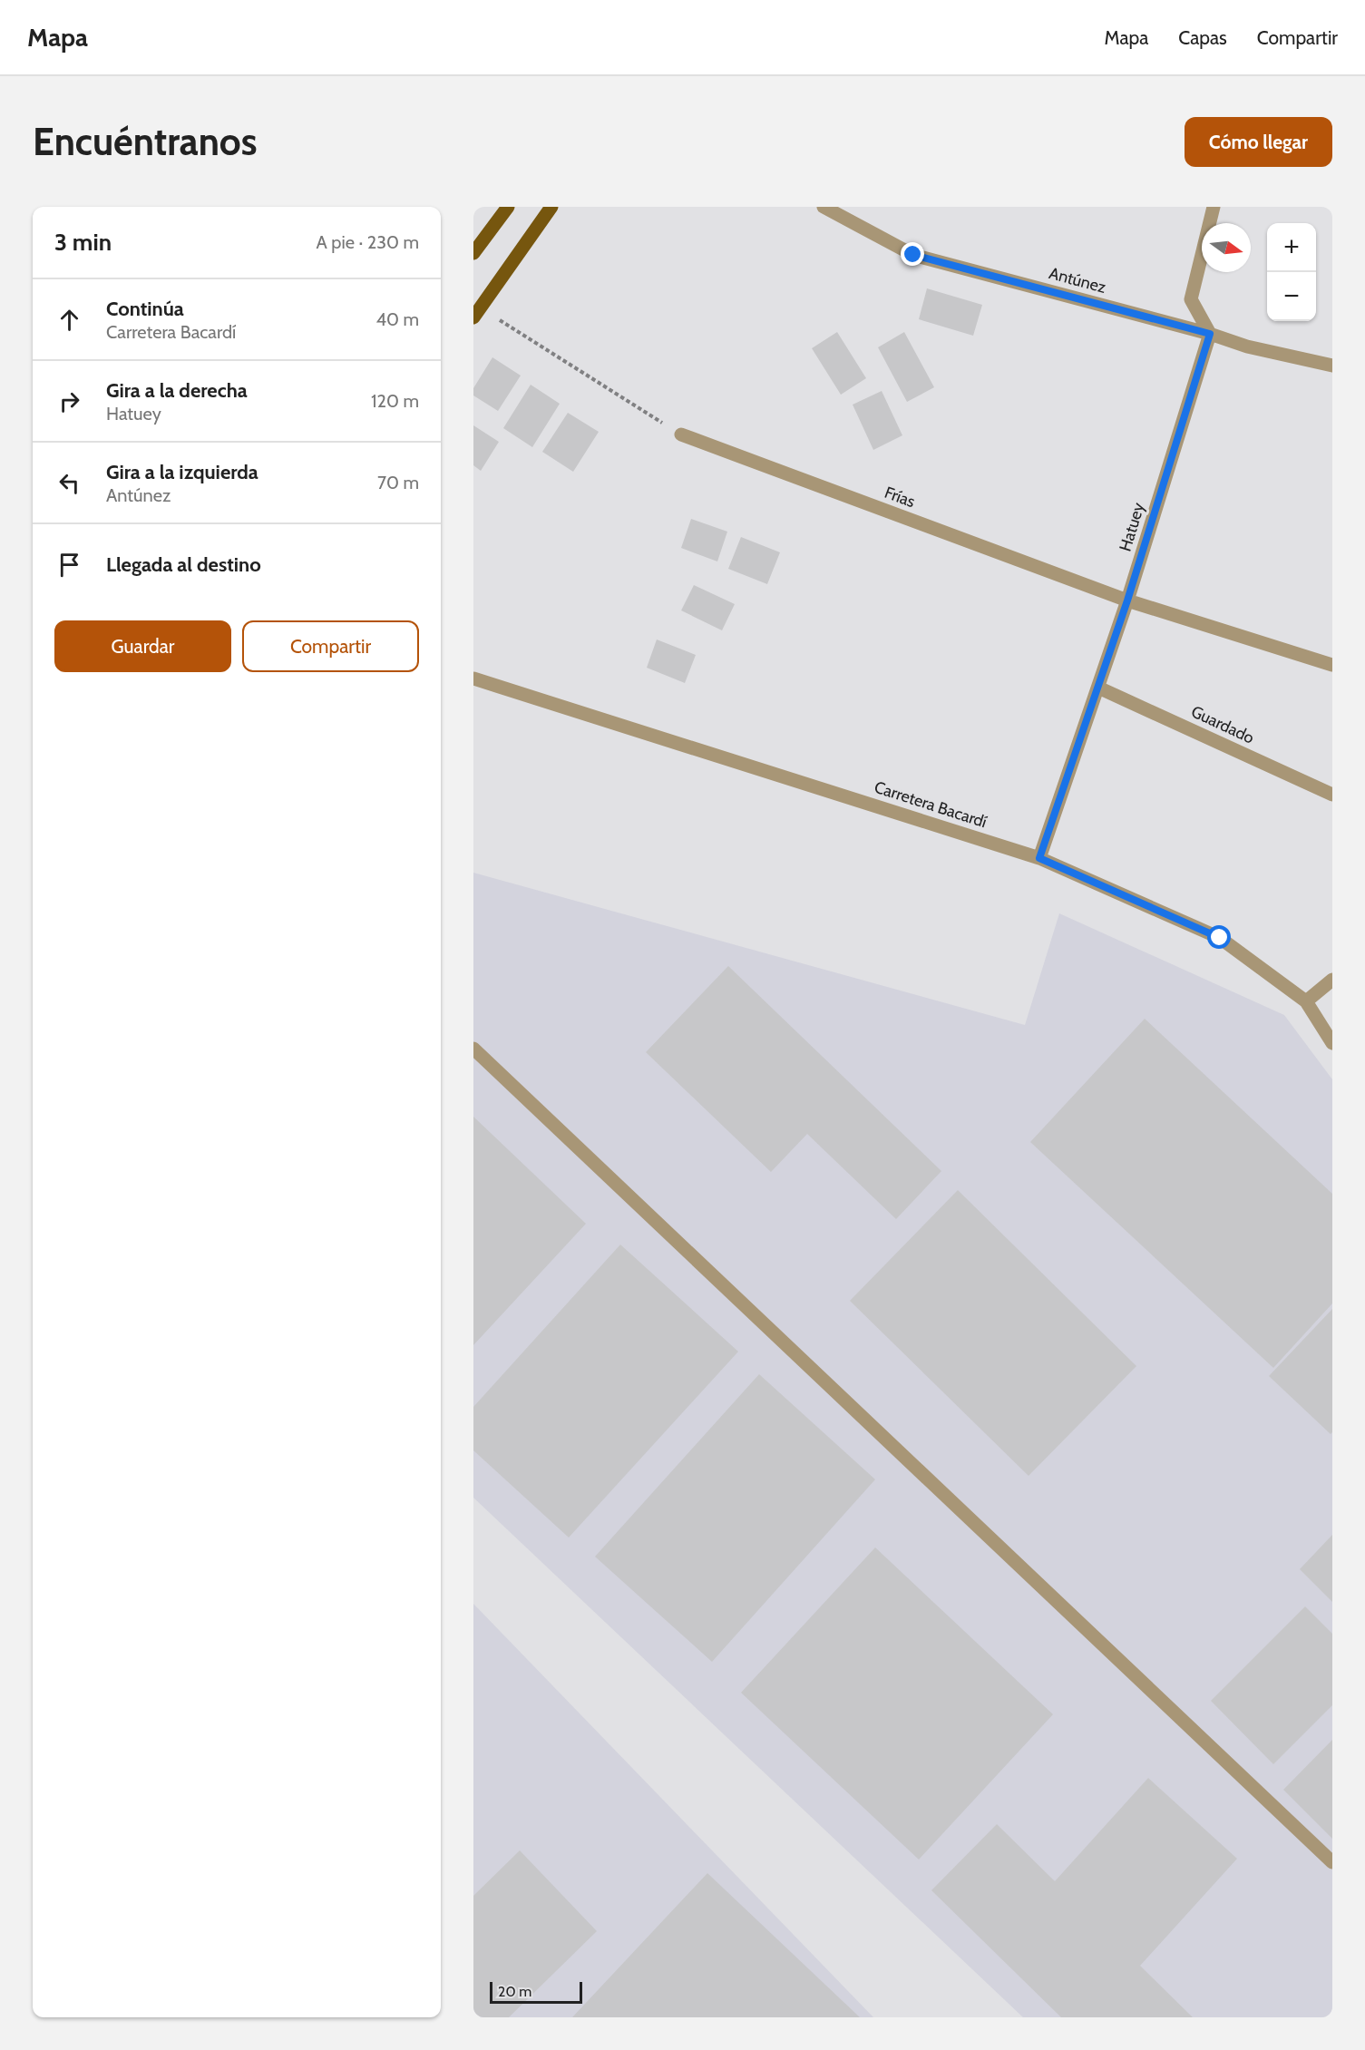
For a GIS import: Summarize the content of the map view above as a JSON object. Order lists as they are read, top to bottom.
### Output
{
  "streets": {
    "street": [
      "Antúnez",
      "Frías",
      "Hatuey",
      "Guardado",
      "Carretera Bacardí"
    ]
  },
  "crossings": [
    ["Antúnez", "Hatuey"],
    ["Frías", "Hatuey"],
    ["Hatuey", "Guardado"],
    ["Hatuey", "Carretera Bacardí"]
  ],
  "scale_bar": "20 m",
  "north": "right",
  "page": {
    "header": "Mapa",
    "nav": ["Mapa", "Capas", "Compartir"],
    "buttons": [
      "Cómo llegar",
      ["Guardar", "Compartir"]
    ],
    "title": "Encuéntranos",
    "heading": ["3 min", "A pie · 230 m"],
    "map_buttons": ["+", "−"],
    "list": [
      ["Continúa", "Carretera Bacardí", "40 m"],
      ["Gira a la derecha", "Hatuey", "120 m"],
      ["Gira a la izquierda", "Antúnez", "70 m"],
      "Llegada al destino"
    ],
    "scale": "20 m"
  }
}
